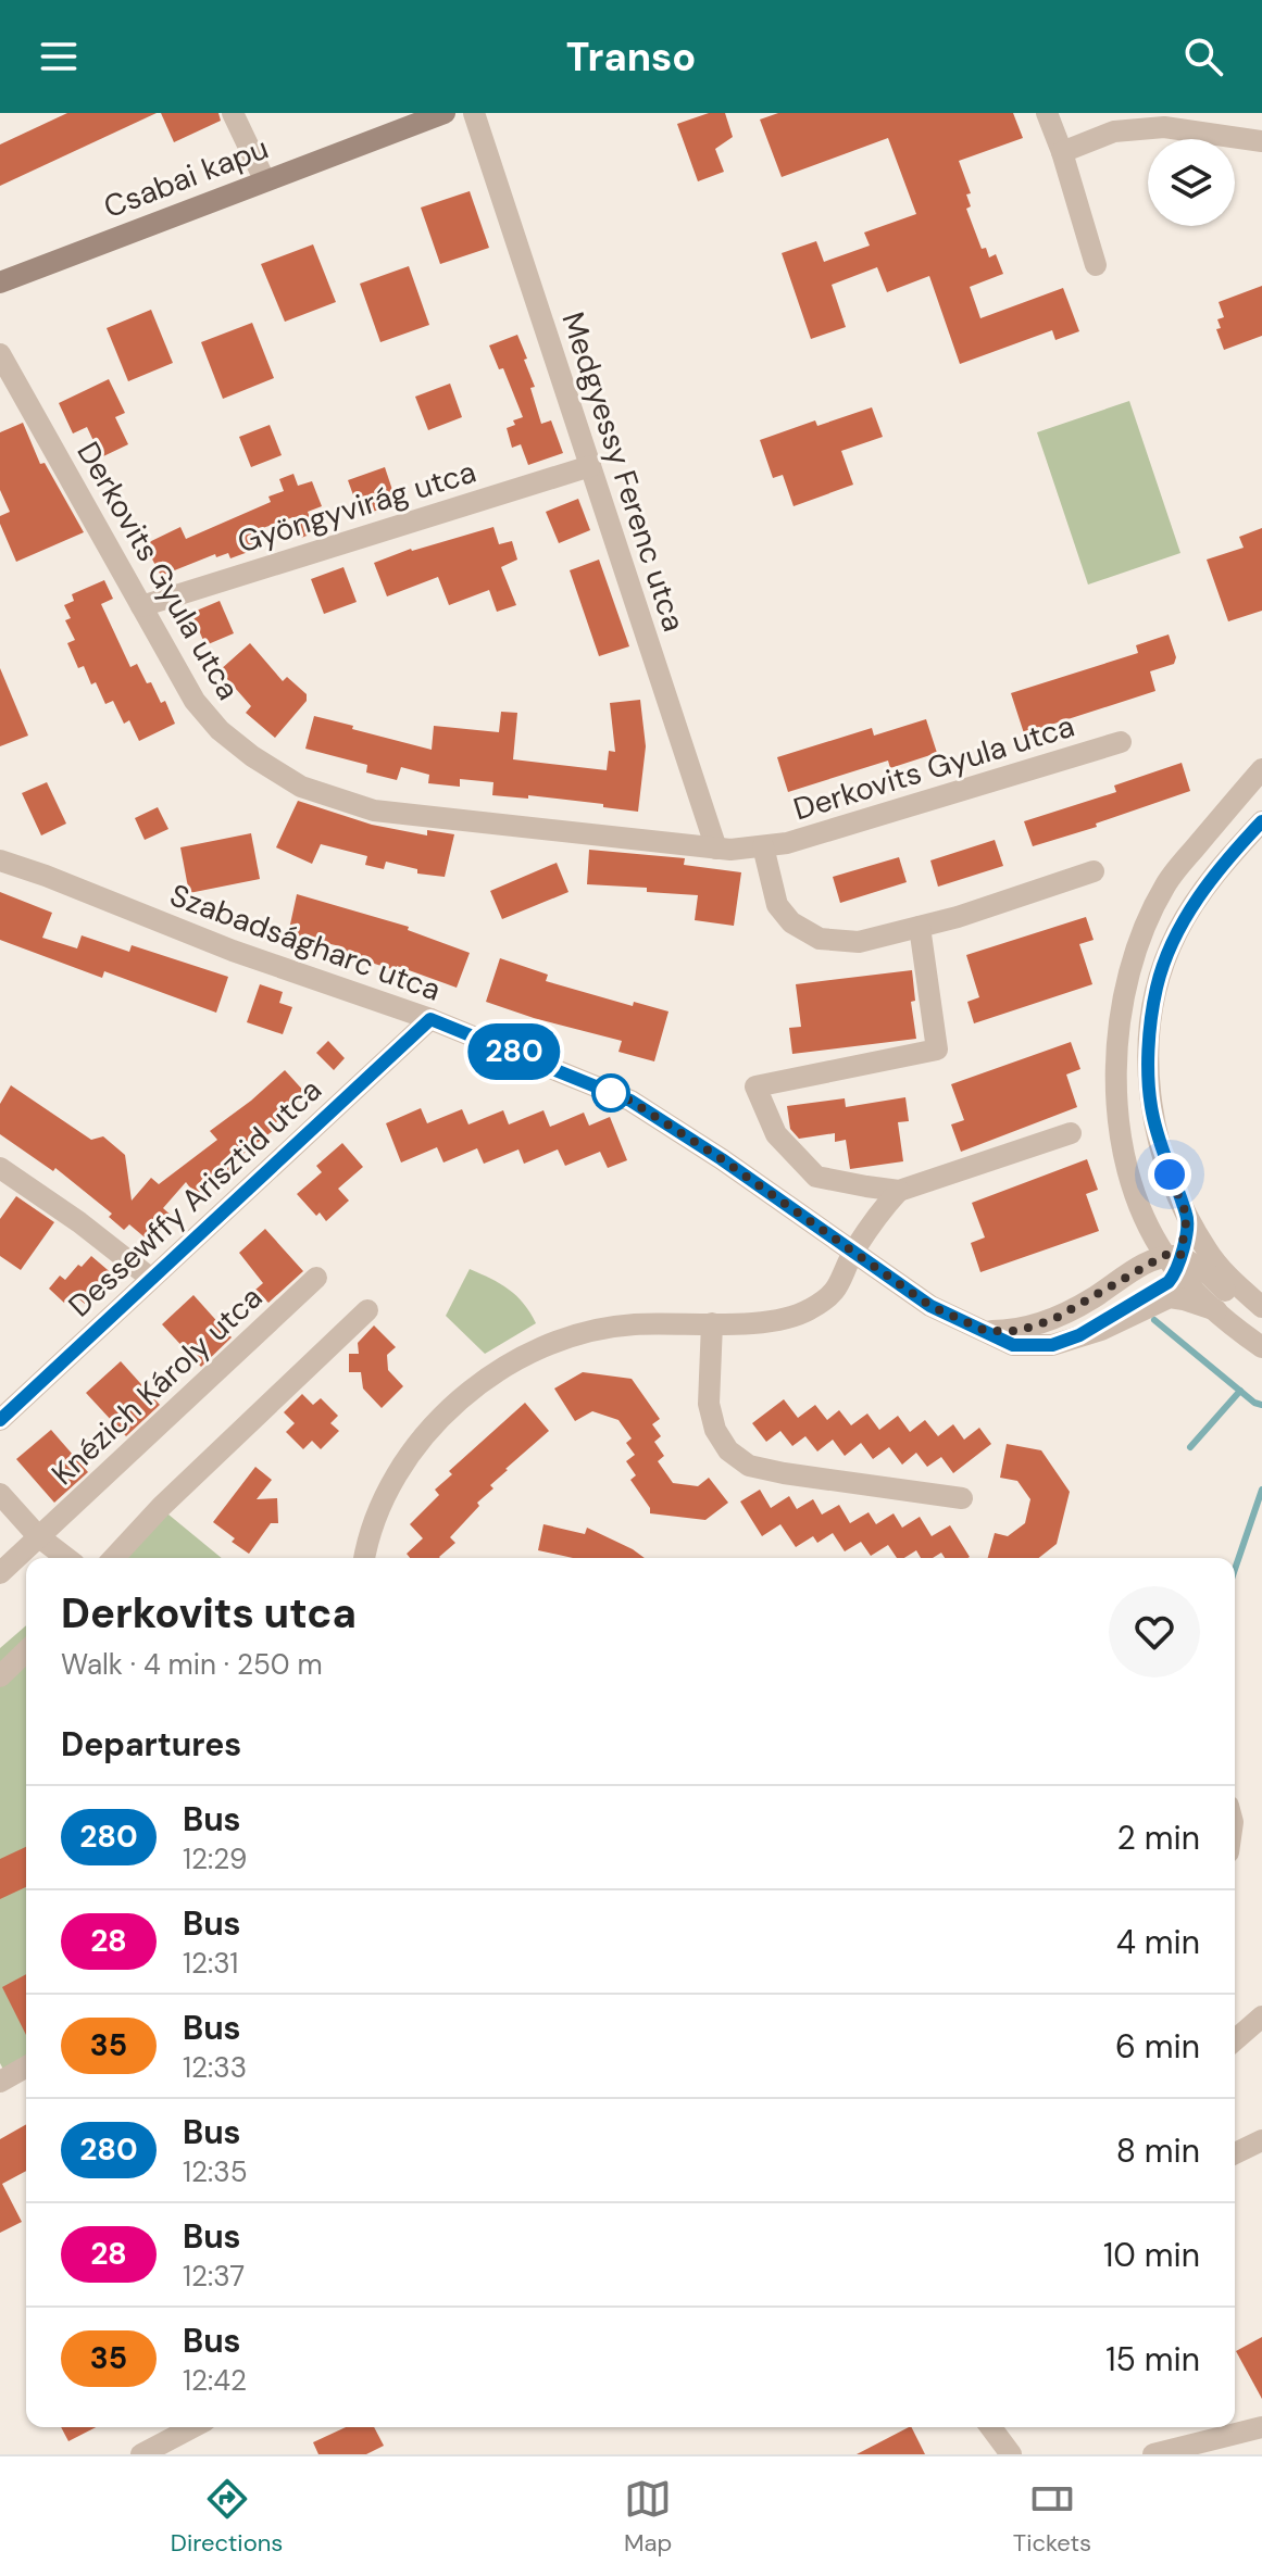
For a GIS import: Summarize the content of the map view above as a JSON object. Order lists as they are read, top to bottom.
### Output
{
  "streets": {
    "street": [
      "Csabai kapu",
      "Medgyessy Ferenc utca",
      "Gyöngyvirág utca",
      "Derkovits Gyula utca",
      "Szabadságharc utca",
      "Dessewffy Arisztid utca",
      "Knézich Károly utca"
    ]
  },
  "crossings": [
    ["Medgyessy Ferenc utca", "Gyöngyvirág utca"],
    ["Medgyessy Ferenc utca", "Derkovits Gyula utca"],
    ["Gyöngyvirág utca", "Derkovits Gyula utca"],
    ["Szabadságharc utca", "Dessewffy Arisztid utca"]
  ],
  "lines": ["bus line 280"],
  "page": {
    "header": "Transo",
    "on_map": "280",
    "heading": [
      ["Derkovits utca", "Walk · 4 min · 250 m"],
      "Departures"
    ],
    "list": [
      {
        "mark": "280",
        "name": "Bus",
        "note": "12:29",
        "value": "2 min"
      },
      {
        "mark": "28",
        "name": "Bus",
        "note": "12:31",
        "value": "4 min"
      },
      {
        "mark": "35",
        "name": "Bus",
        "note": "12:33",
        "value": "6 min"
      },
      {
        "mark": "280",
        "name": "Bus",
        "note": "12:35",
        "value": "8 min"
      },
      {
        "mark": "28",
        "name": "Bus",
        "note": "12:37",
        "value": "10 min"
      },
      {
        "mark": "35",
        "name": "Bus",
        "note": "12:42",
        "value": "15 min"
      }
    ],
    "tabs": ["Directions", "Map", "Tickets"]
  }
}
